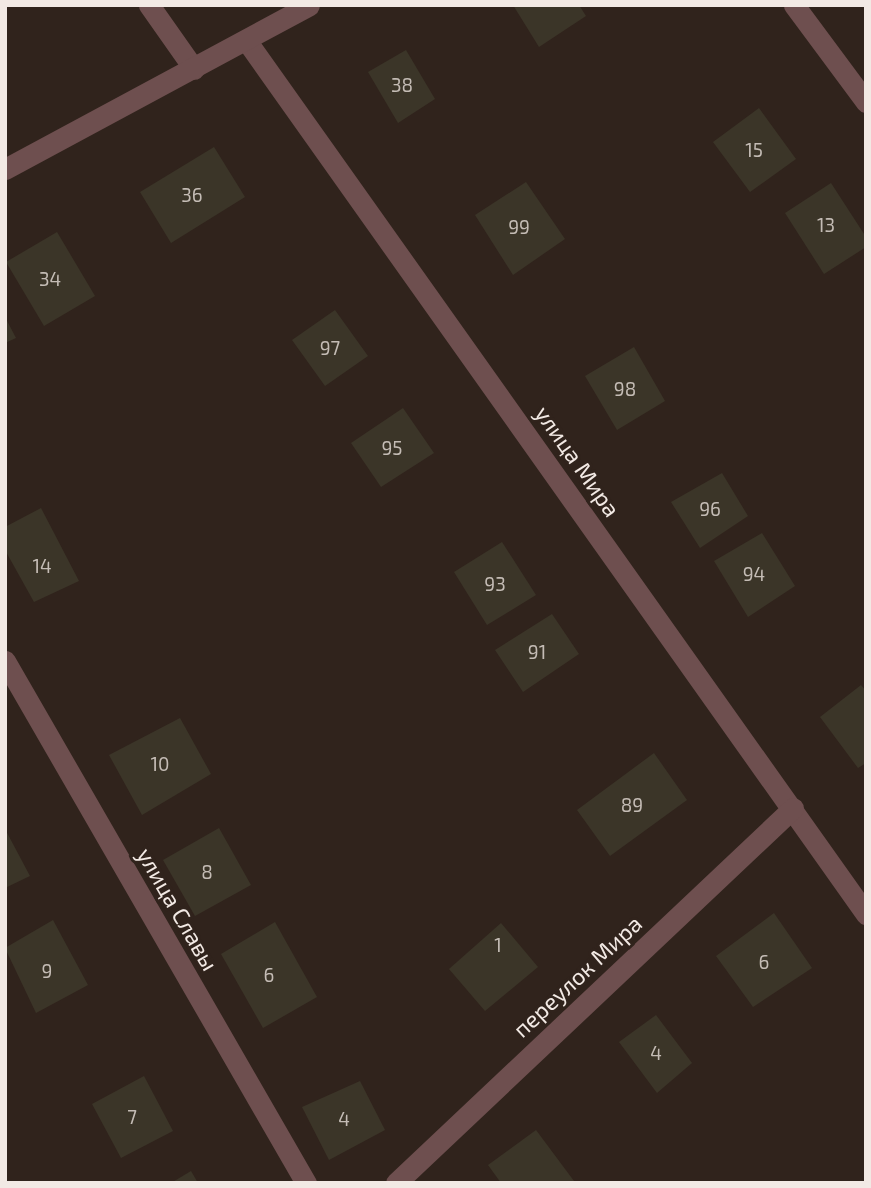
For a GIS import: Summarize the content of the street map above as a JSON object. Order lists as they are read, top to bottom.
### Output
{
  "streets": {
    "street": ["улица Мира", "улица Славы", "переулок Мира"]
  },
  "crossings": [
    ["улица Мира", "переулок Мира"]
  ],
  "house_numbers": [
    "38",
    "15",
    "36",
    "13",
    "99",
    "34",
    "97",
    "98",
    "95",
    "96",
    "14",
    "94",
    "93",
    "91",
    "10",
    "89",
    "8",
    "1",
    "6",
    "9",
    "6",
    "4",
    "7",
    "4"
  ]
}
